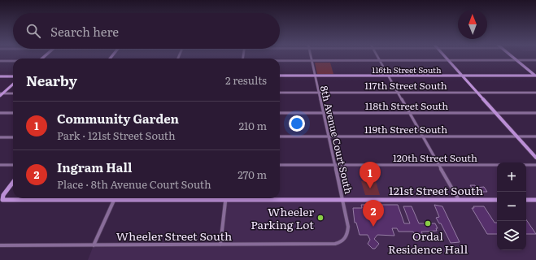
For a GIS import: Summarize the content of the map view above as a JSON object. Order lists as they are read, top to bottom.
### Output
{
  "streets": {
    "street": [
      "116th Street South",
      "117th Street South",
      "118th Street South",
      "119th Street South",
      "8th Avenue Court South",
      "120th Street South",
      "121st Street South",
      "Wheeler Street South"
    ]
  },
  "crossings": [
    ["116th Street South", "8th Avenue Court South"],
    ["117th Street South", "8th Avenue Court South"],
    ["118th Street South", "8th Avenue Court South"],
    ["119th Street South", "8th Avenue Court South"],
    ["8th Avenue Court South", "120th Street South"],
    ["8th Avenue Court South", "121st Street South"],
    ["8th Avenue Court South", "Wheeler Street South"]
  ],
  "places": ["Wheeler Parking Lot", "Ordal Residence Hall"],
  "north": "top",
  "page": {
    "search": "Search here",
    "heading": ["Nearby", "2 results"],
    "list": [
      {
        "mark": "1",
        "name": "Community Garden",
        "note": "Park · 121st Street South",
        "value": "210 m"
      },
      {
        "mark": "2",
        "name": "Ingram Hall",
        "note": "Place · 8th Avenue Court South",
        "value": "270 m"
      }
    ],
    "pins": ["1", "2"],
    "map_buttons": ["+", "−"]
  }
}
